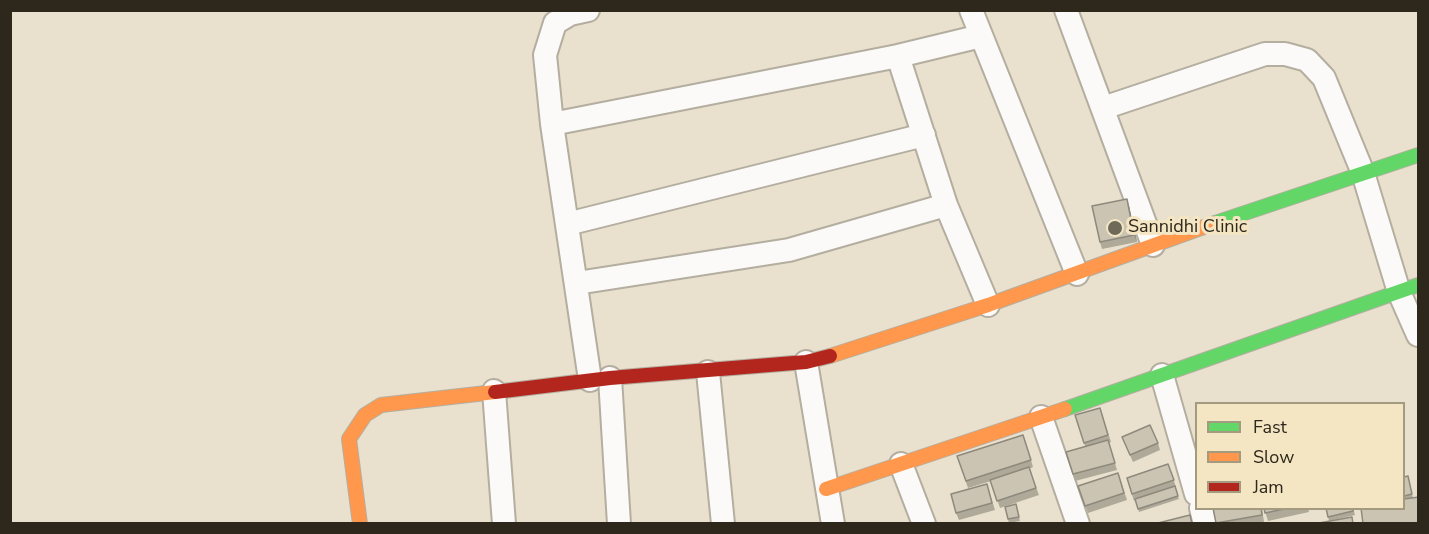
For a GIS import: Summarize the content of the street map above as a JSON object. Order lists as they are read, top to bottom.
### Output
{
  "places": ["Sannidhi Clinic"],
  "legend": ["Fast", "Slow", "Jam"]
}
